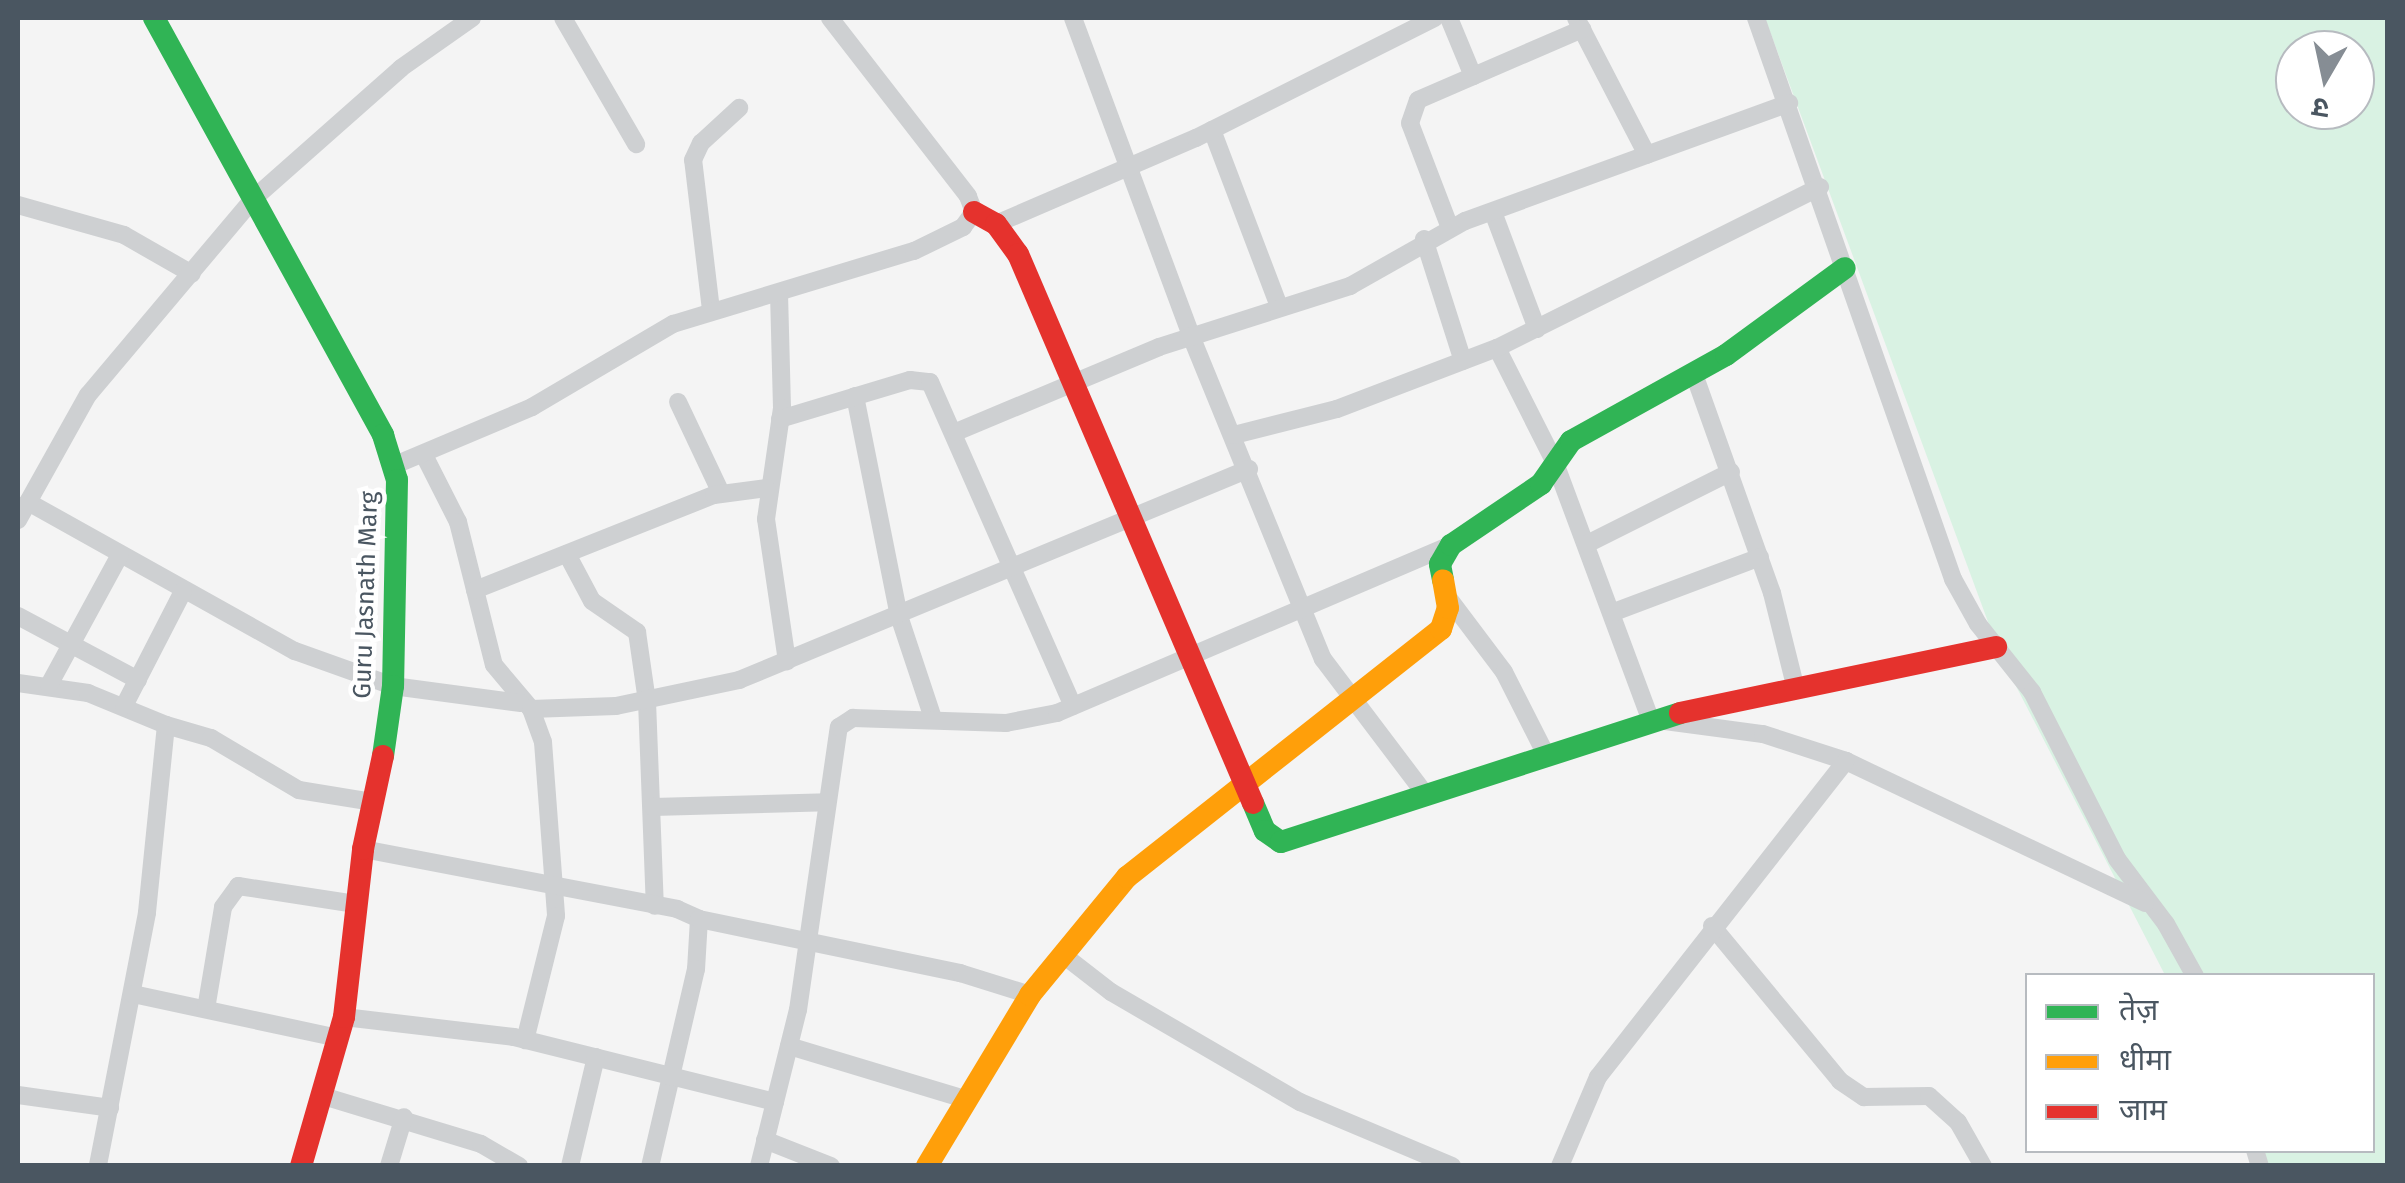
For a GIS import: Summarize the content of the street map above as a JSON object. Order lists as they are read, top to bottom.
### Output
{
  "streets": {
    "street": ["Guru Jasnath Marg"]
  },
  "legend": ["तेज़", "धीमा", "जाम"],
  "north": "bottom"
}
